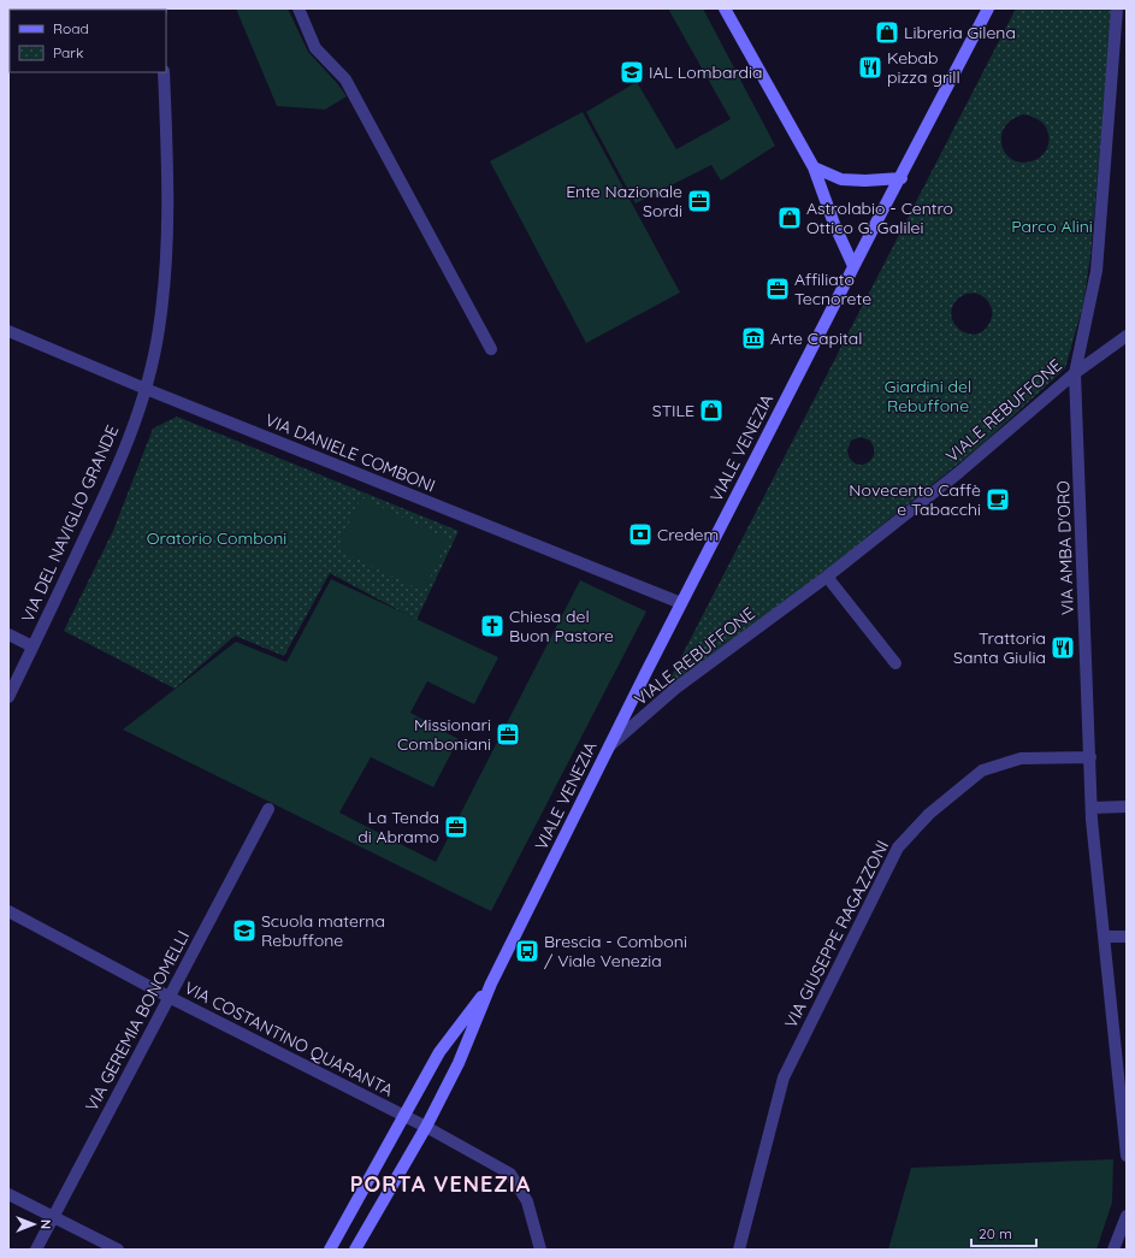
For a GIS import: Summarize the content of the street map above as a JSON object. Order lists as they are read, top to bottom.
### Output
{
  "streets": {
    "street": [
      "VIALE REBUFFONE",
      "VIALE VENEZIA",
      "VIA DANIELE COMBONI",
      "VIA DEL NAVIGLIO GRANDE",
      "VIA AMBA D'ORO",
      "VIA GIUSEPPE RAGAZZONI",
      "VIA GEREMIA BONOMELLI",
      "VIA COSTANTINO QUARANTA"
    ]
  },
  "crossings": [
    ["VIALE REBUFFONE", "VIALE VENEZIA"],
    ["VIALE REBUFFONE", "VIA AMBA D'ORO"],
    ["VIALE VENEZIA", "VIA DANIELE COMBONI"],
    ["VIALE VENEZIA", "VIA COSTANTINO QUARANTA"],
    ["VIA DANIELE COMBONI", "VIA DEL NAVIGLIO GRANDE"],
    ["VIA AMBA D'ORO", "VIA GIUSEPPE RAGAZZONI"],
    ["VIA GEREMIA BONOMELLI", "VIA COSTANTINO QUARANTA"]
  ],
  "districts": ["PORTA VENEZIA"],
  "parks": ["Parco Alini", "Giardini del Rebuffone", "Oratorio Comboni"],
  "places": {
    "shop": ["Libreria Gilena", "Astrolabio - Centro Ottico G. Galilei", "STILE"],
    "restaurant": ["Kebab pizza grill", "Trattoria Santa Giulia"],
    "school or university": ["IAL Lombardia", "Scuola materna Rebuffone"],
    "office": [
      "Ente Nazionale Sordi",
      "Affiliato Tecnorete",
      "Missionari Comboniani",
      "La Tenda di Abramo"
    ],
    "museum": ["Arte Capital"],
    "cafe": ["Novecento Caffè e Tabacchi"],
    "bank": ["Credem"],
    "church": ["Chiesa del Buon Pastore"],
    "bus stop": ["Brescia - Comboni / Viale Venezia"]
  },
  "legend": ["Road", "Park"],
  "scale_bar": "20 m",
  "north": "right"
}
